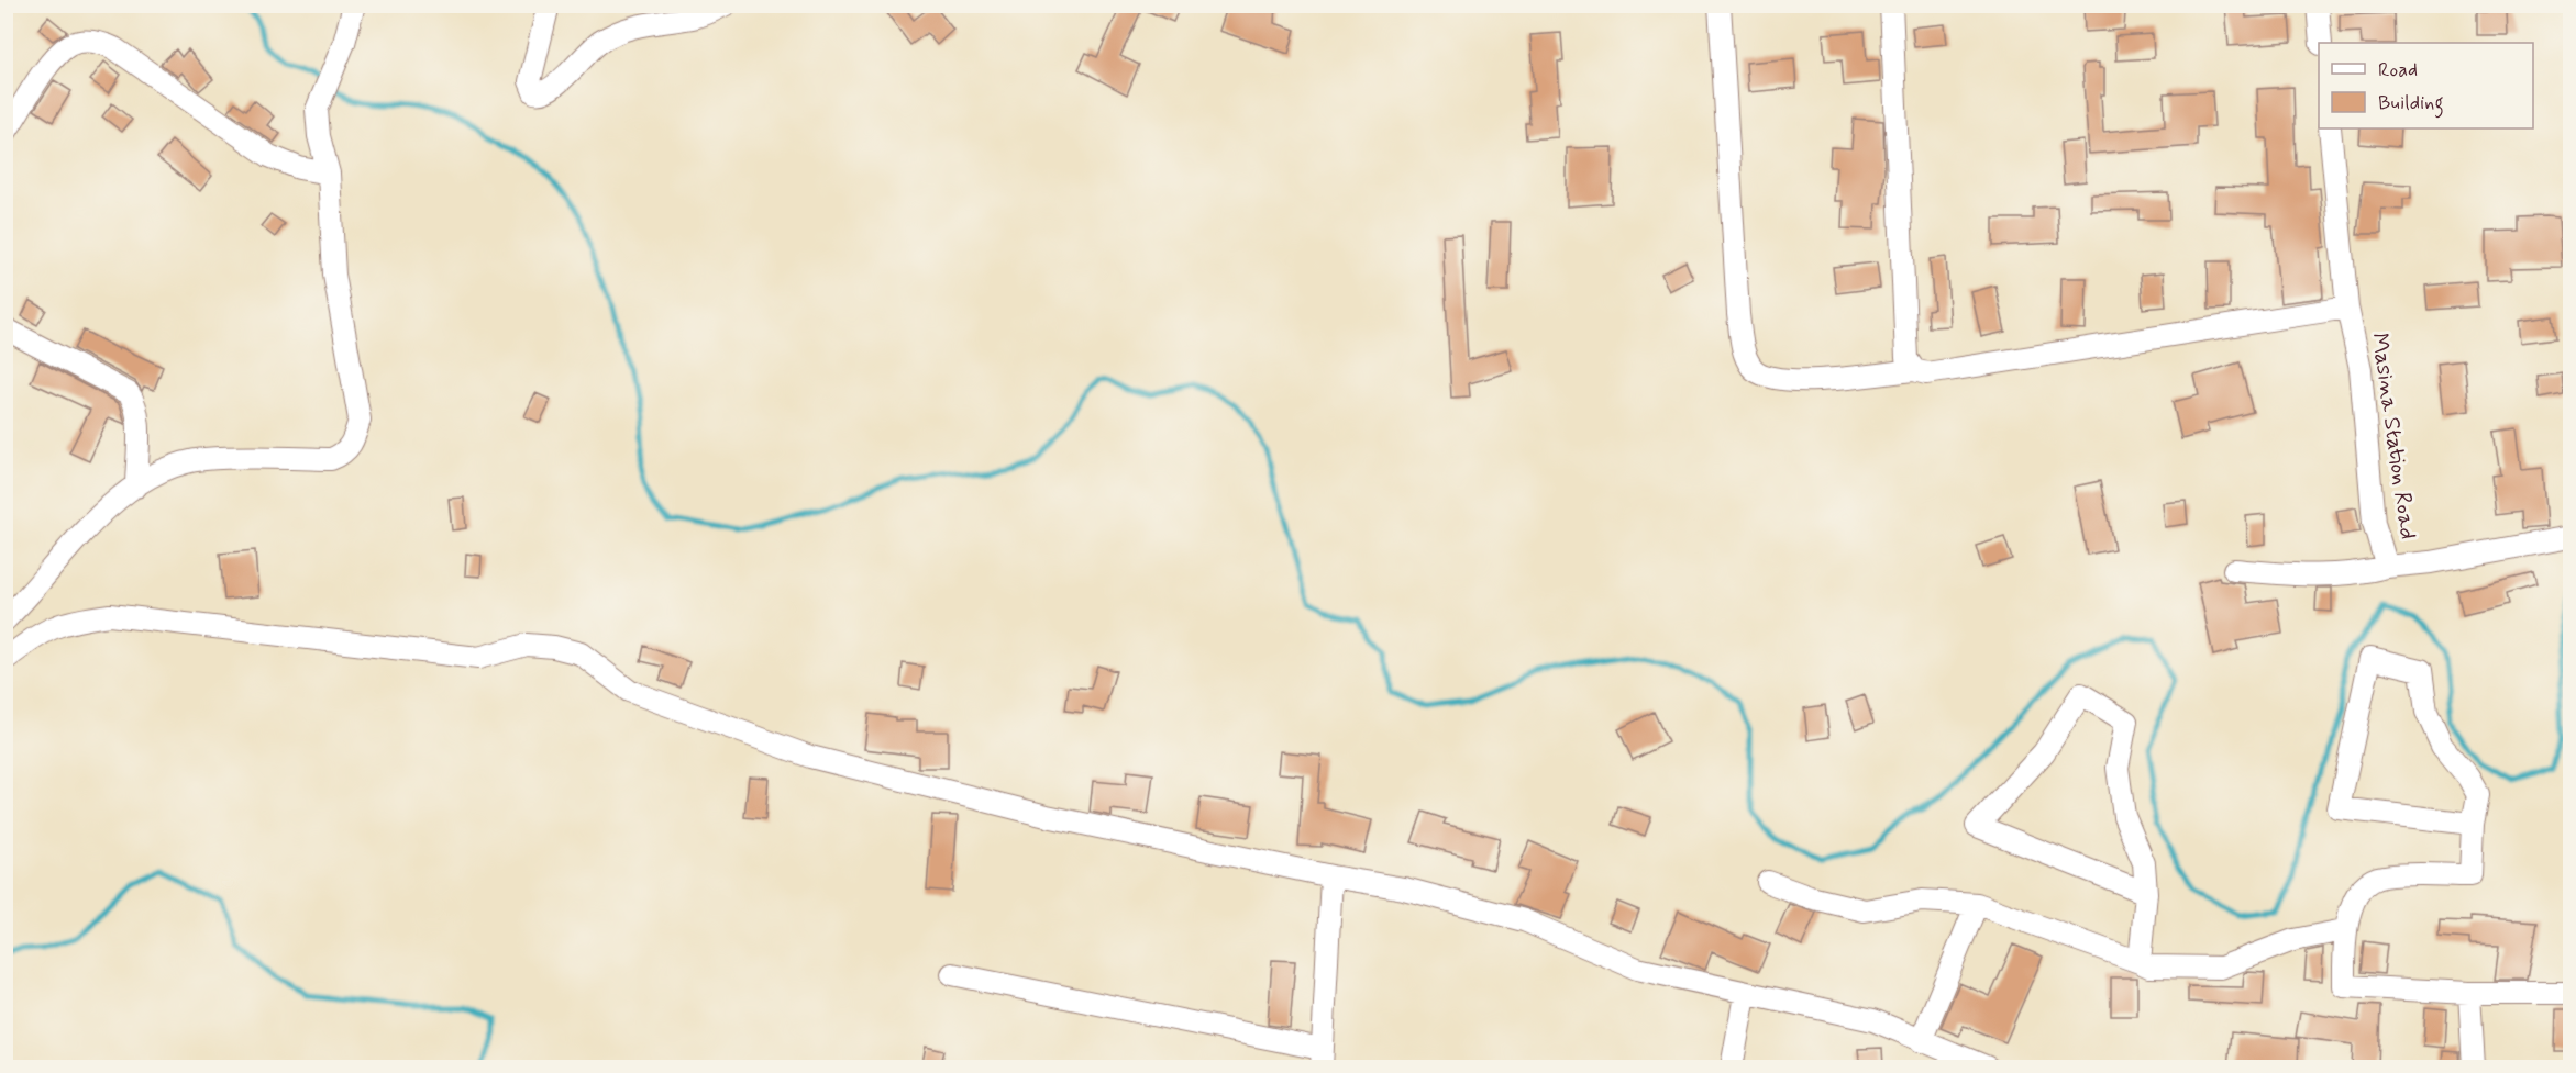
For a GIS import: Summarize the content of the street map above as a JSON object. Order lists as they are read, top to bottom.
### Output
{
  "streets": {
    "street": ["Masina Station Road"]
  },
  "legend": ["Road", "Building"]
}
